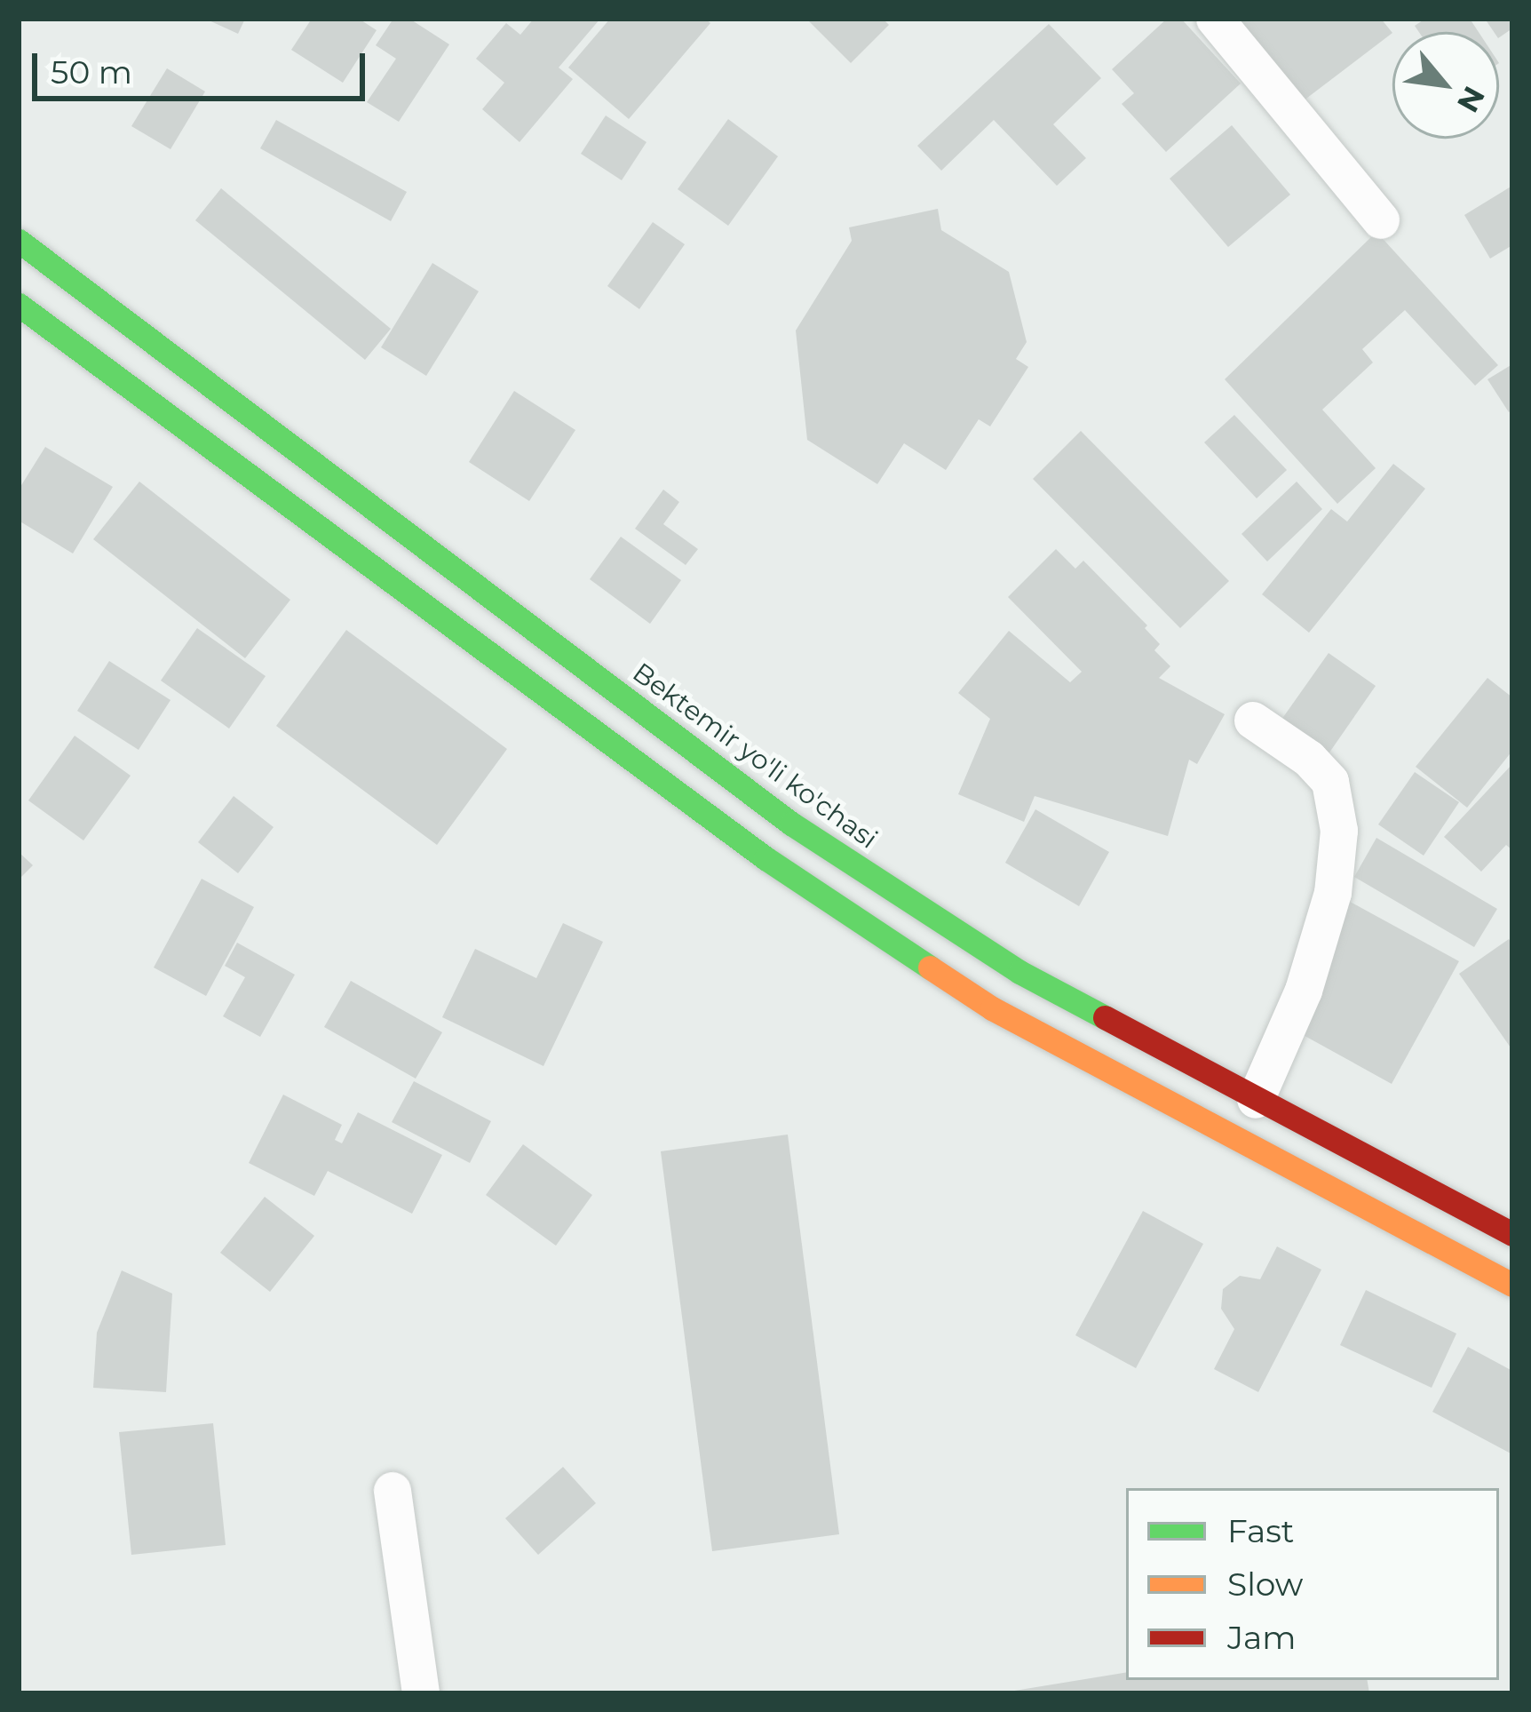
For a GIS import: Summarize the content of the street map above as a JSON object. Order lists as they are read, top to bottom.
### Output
{
  "streets": {
    "highway": ["Bektemir yo'li ko'chasi"]
  },
  "legend": ["Fast", "Slow", "Jam"],
  "scale_bar": "50 m",
  "north": "bottom right"
}
